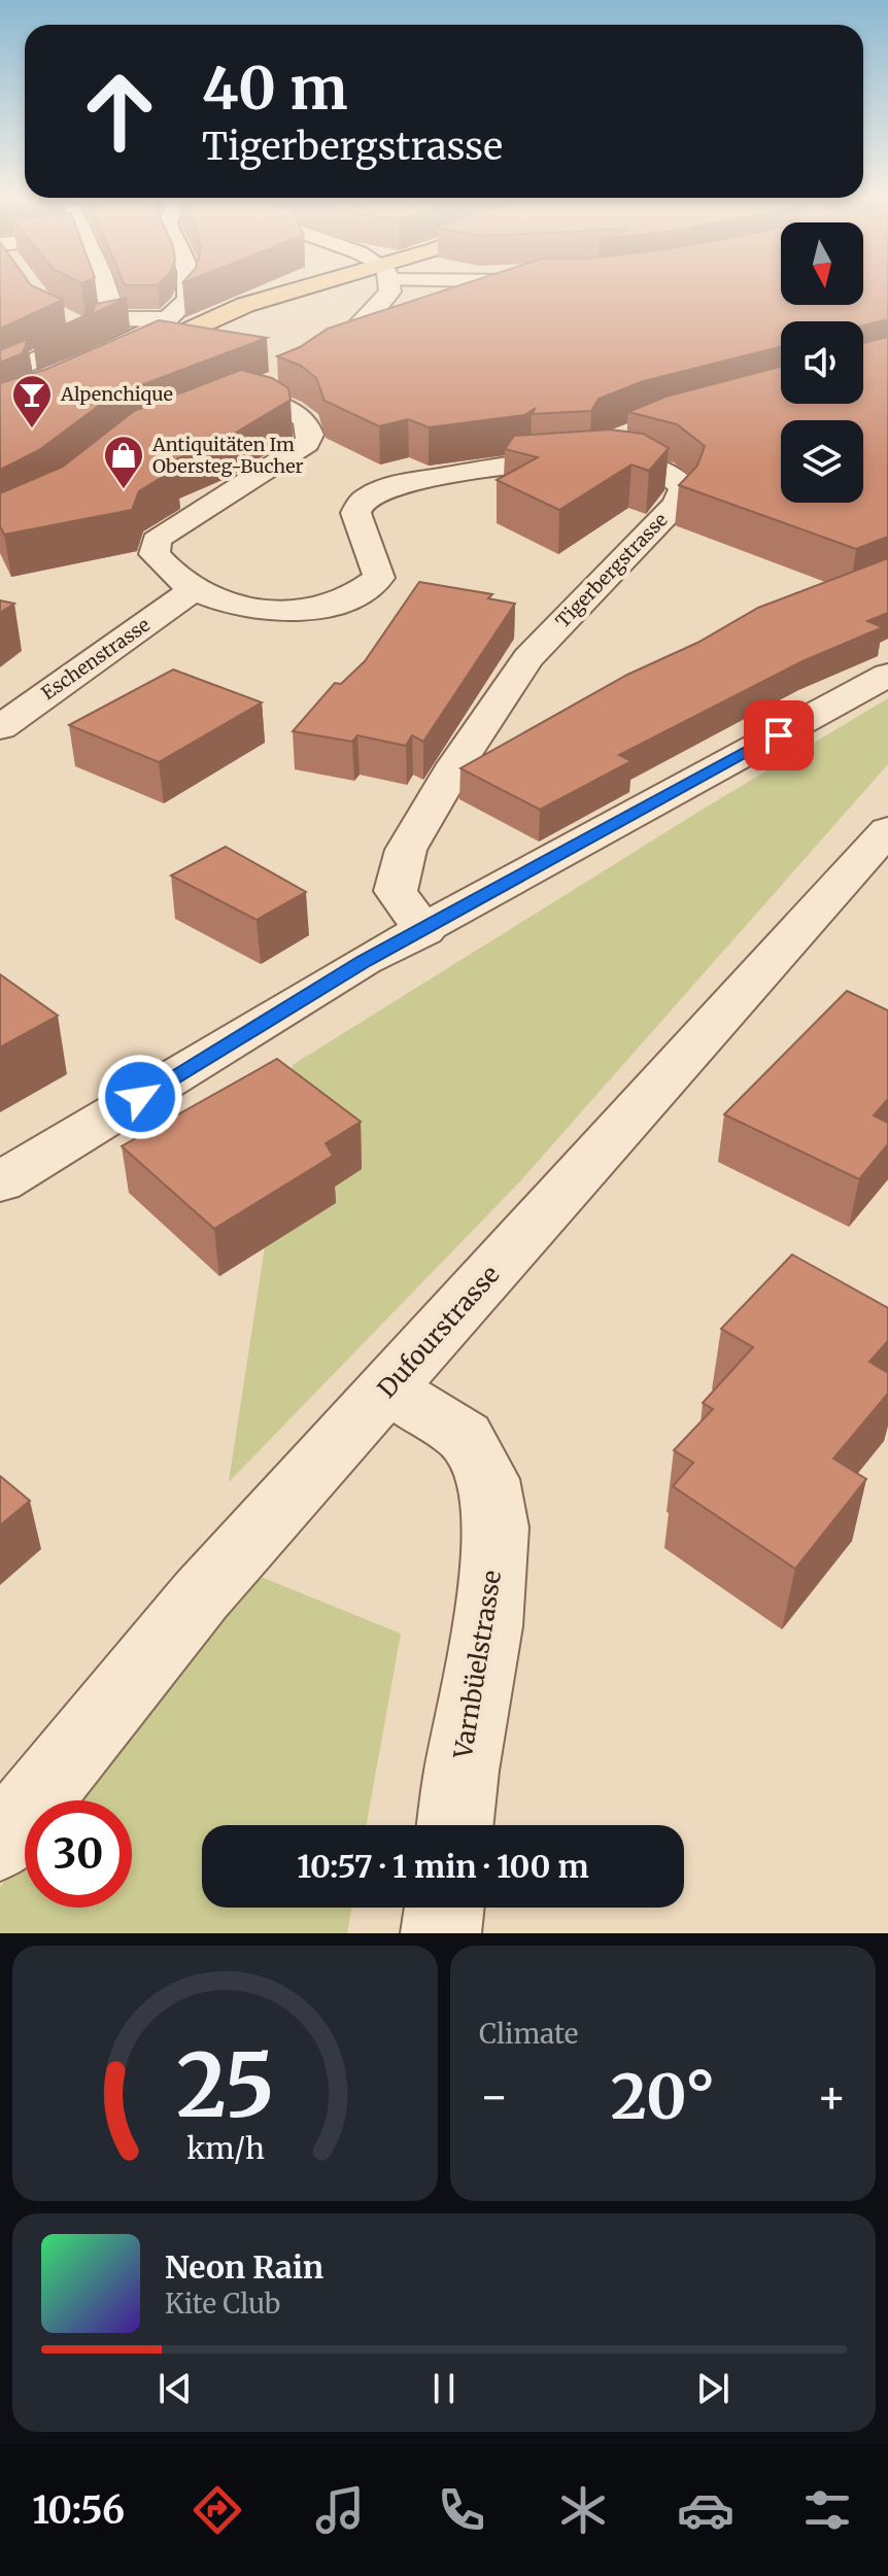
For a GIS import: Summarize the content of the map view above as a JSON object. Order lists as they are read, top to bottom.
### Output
{
  "streets": {
    "street": [
      "Tigerbergstrasse",
      "Eschenstrasse",
      "Dufourstrasse",
      "Varnbüelstrasse"
    ]
  },
  "crossings": [
    ["Tigerbergstrasse", "Eschenstrasse"],
    ["Dufourstrasse", "Varnbüelstrasse"]
  ],
  "places": {
    "bar": ["Alpenchique"],
    "shop": ["Antiquitäten Im Obersteg-Bucher"]
  },
  "north": "bottom",
  "page": {
    "turn": ["40 m", "Tigerbergstrasse"],
    "limit": "30",
    "trip": "10:57 · 1 min · 100 m",
    "tile": "Climate",
    "heat": ["−", "20°", "+"],
    "song": ["Neon Rain", "Kite Club"],
    "tabs": "10:56",
    "gauge": ["25", "km/h"]
  }
}
